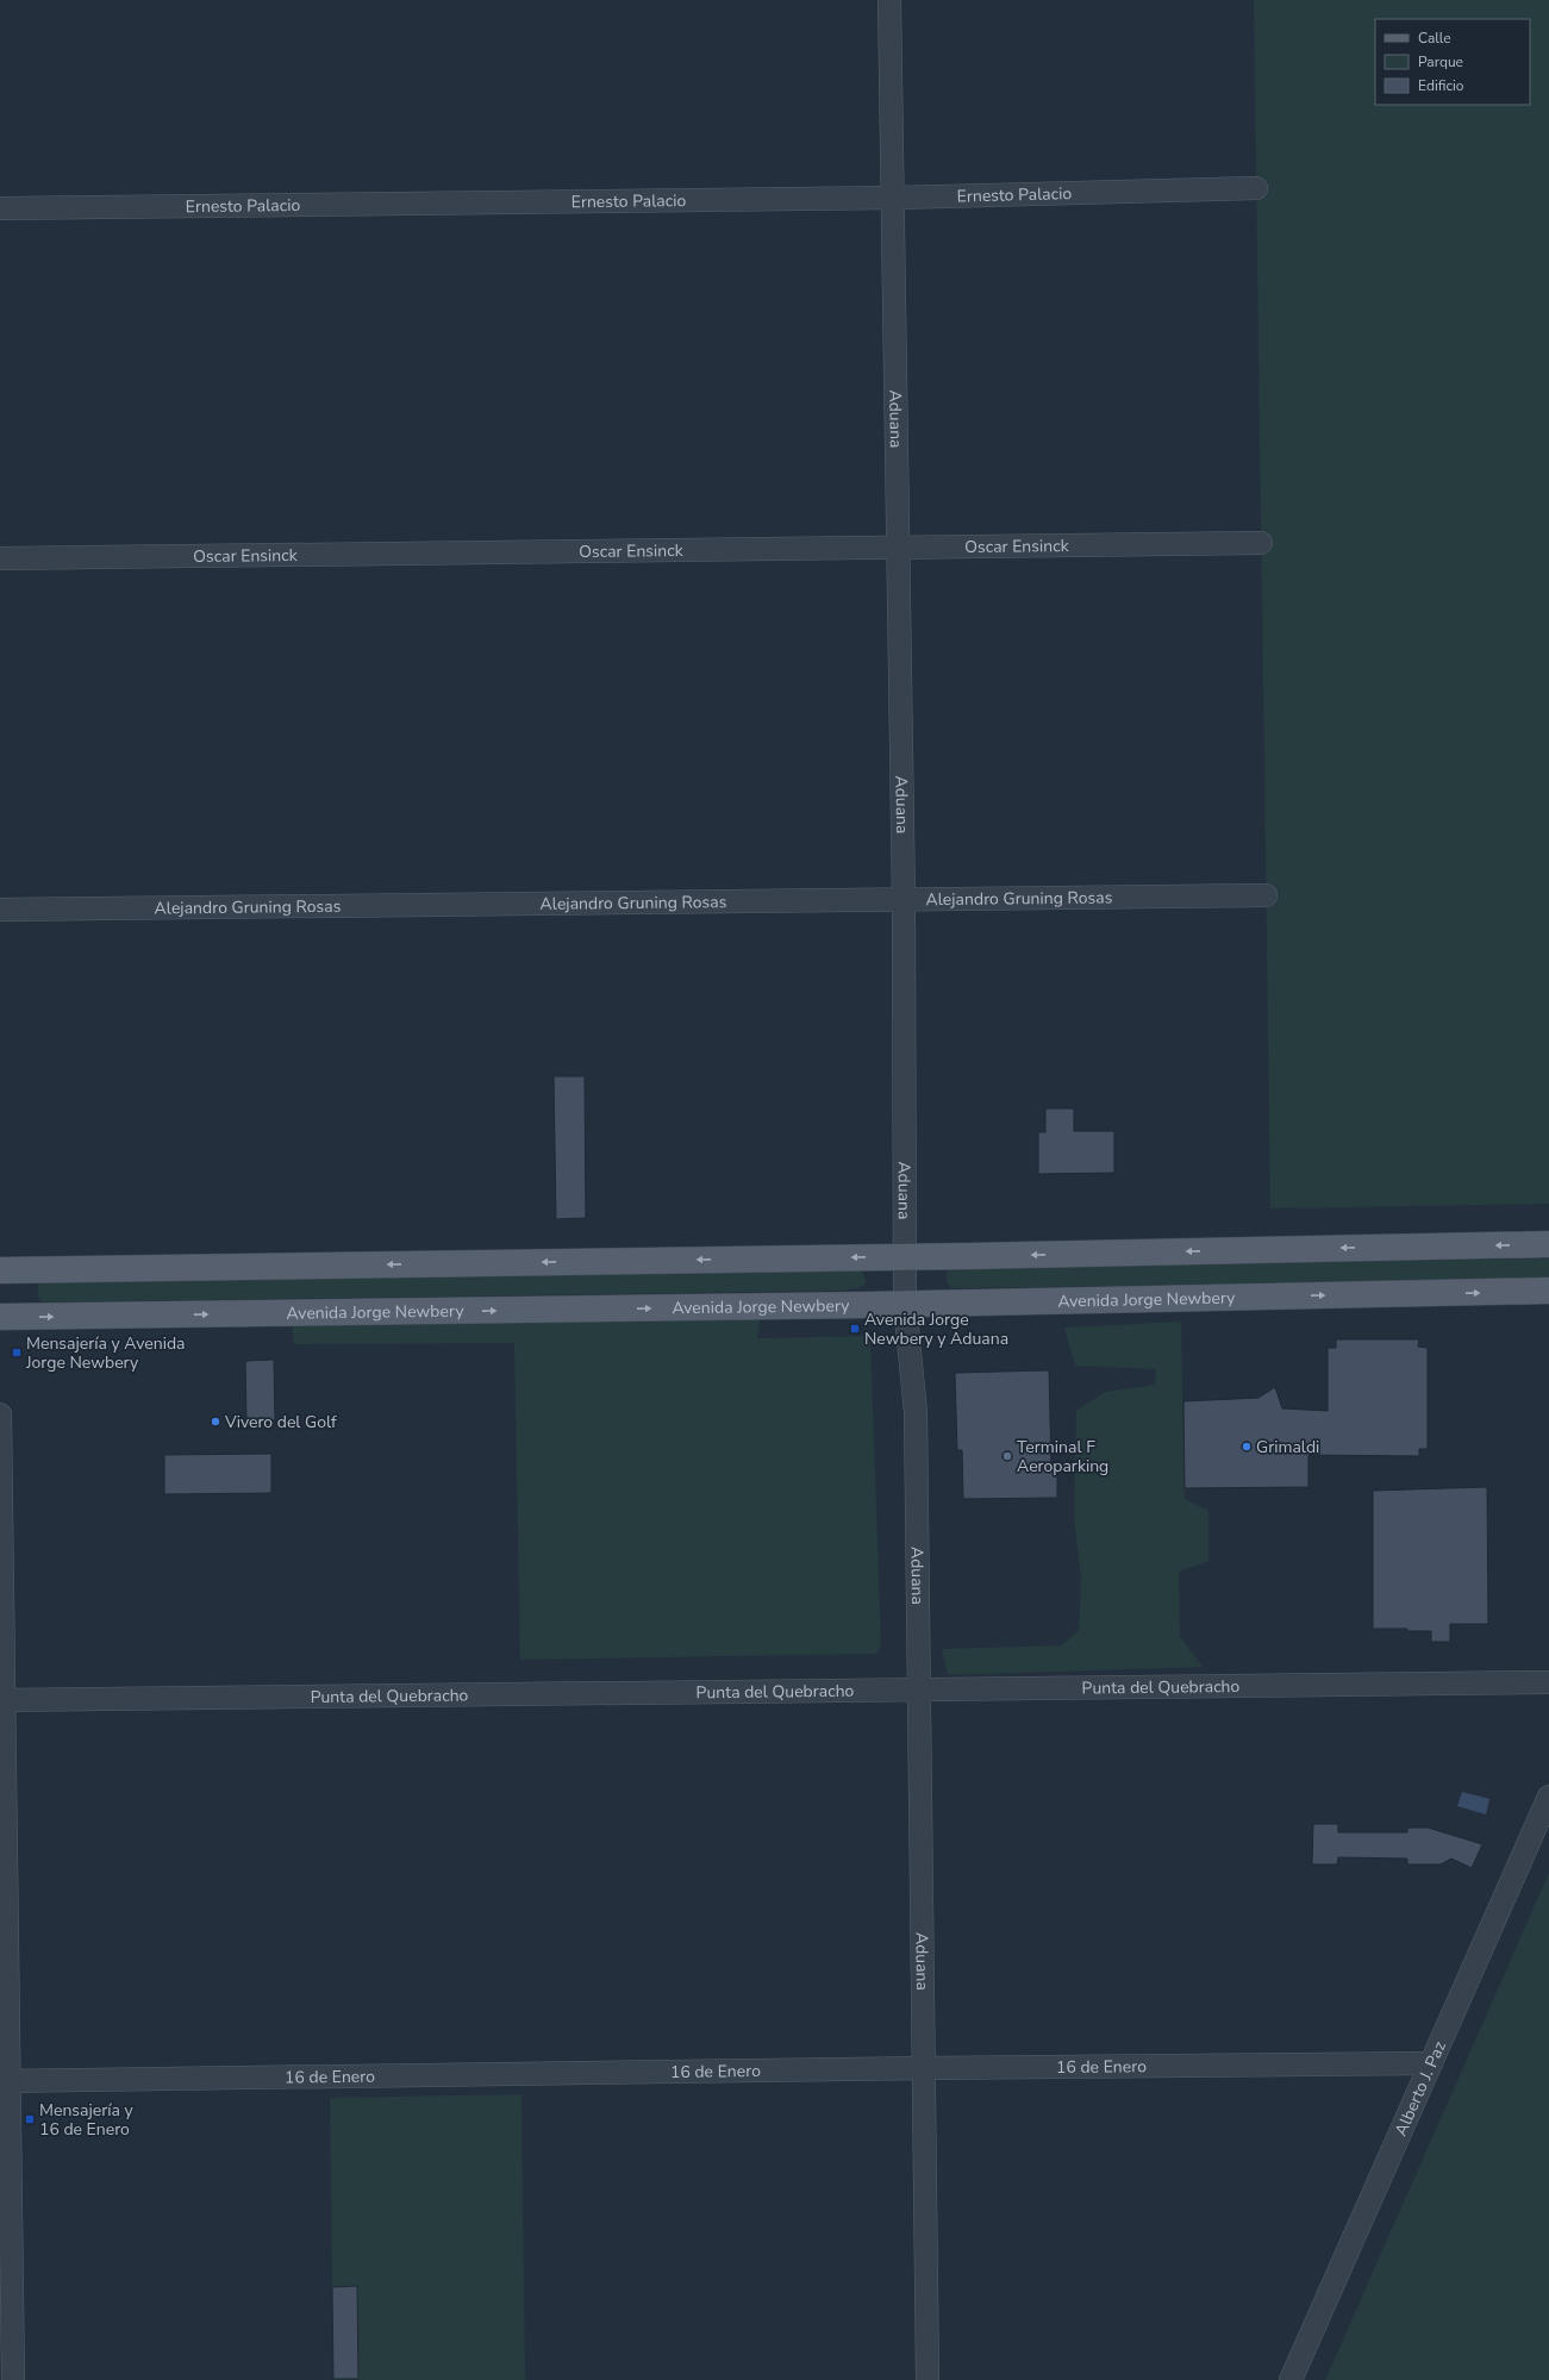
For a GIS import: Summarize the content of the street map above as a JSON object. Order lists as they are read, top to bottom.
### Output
{
  "streets": {
    "main road": ["Avenida Jorge Newbery"],
    "street": [
      "Ernesto Palacio",
      "Aduana",
      "Oscar Ensinck",
      "Alejandro Gruning Rosas",
      "Punta del Quebracho",
      "16 de Enero",
      "Alberto J. Paz"
    ]
  },
  "crossings": [
    ["Ernesto Palacio", "Aduana"],
    ["Aduana", "Oscar Ensinck"],
    ["Aduana", "Alejandro Gruning Rosas"],
    ["Aduana", "Avenida Jorge Newbery"],
    ["Aduana", "Punta del Quebracho"],
    ["Aduana", "16 de Enero"],
    ["16 de Enero", "Alberto J. Paz"]
  ],
  "places": {
    "transit": ["Avenida Jorge Newbery y Aduana", "Mensajería y Avenida Jorge Newbery", "Mensajería y 16 de Enero"],
    "other": ["Vivero del Golf", "Grimaldi", "Terminal F Aeroparking"]
  },
  "legend": ["Calle", "Parque", "Edificio"]
}
